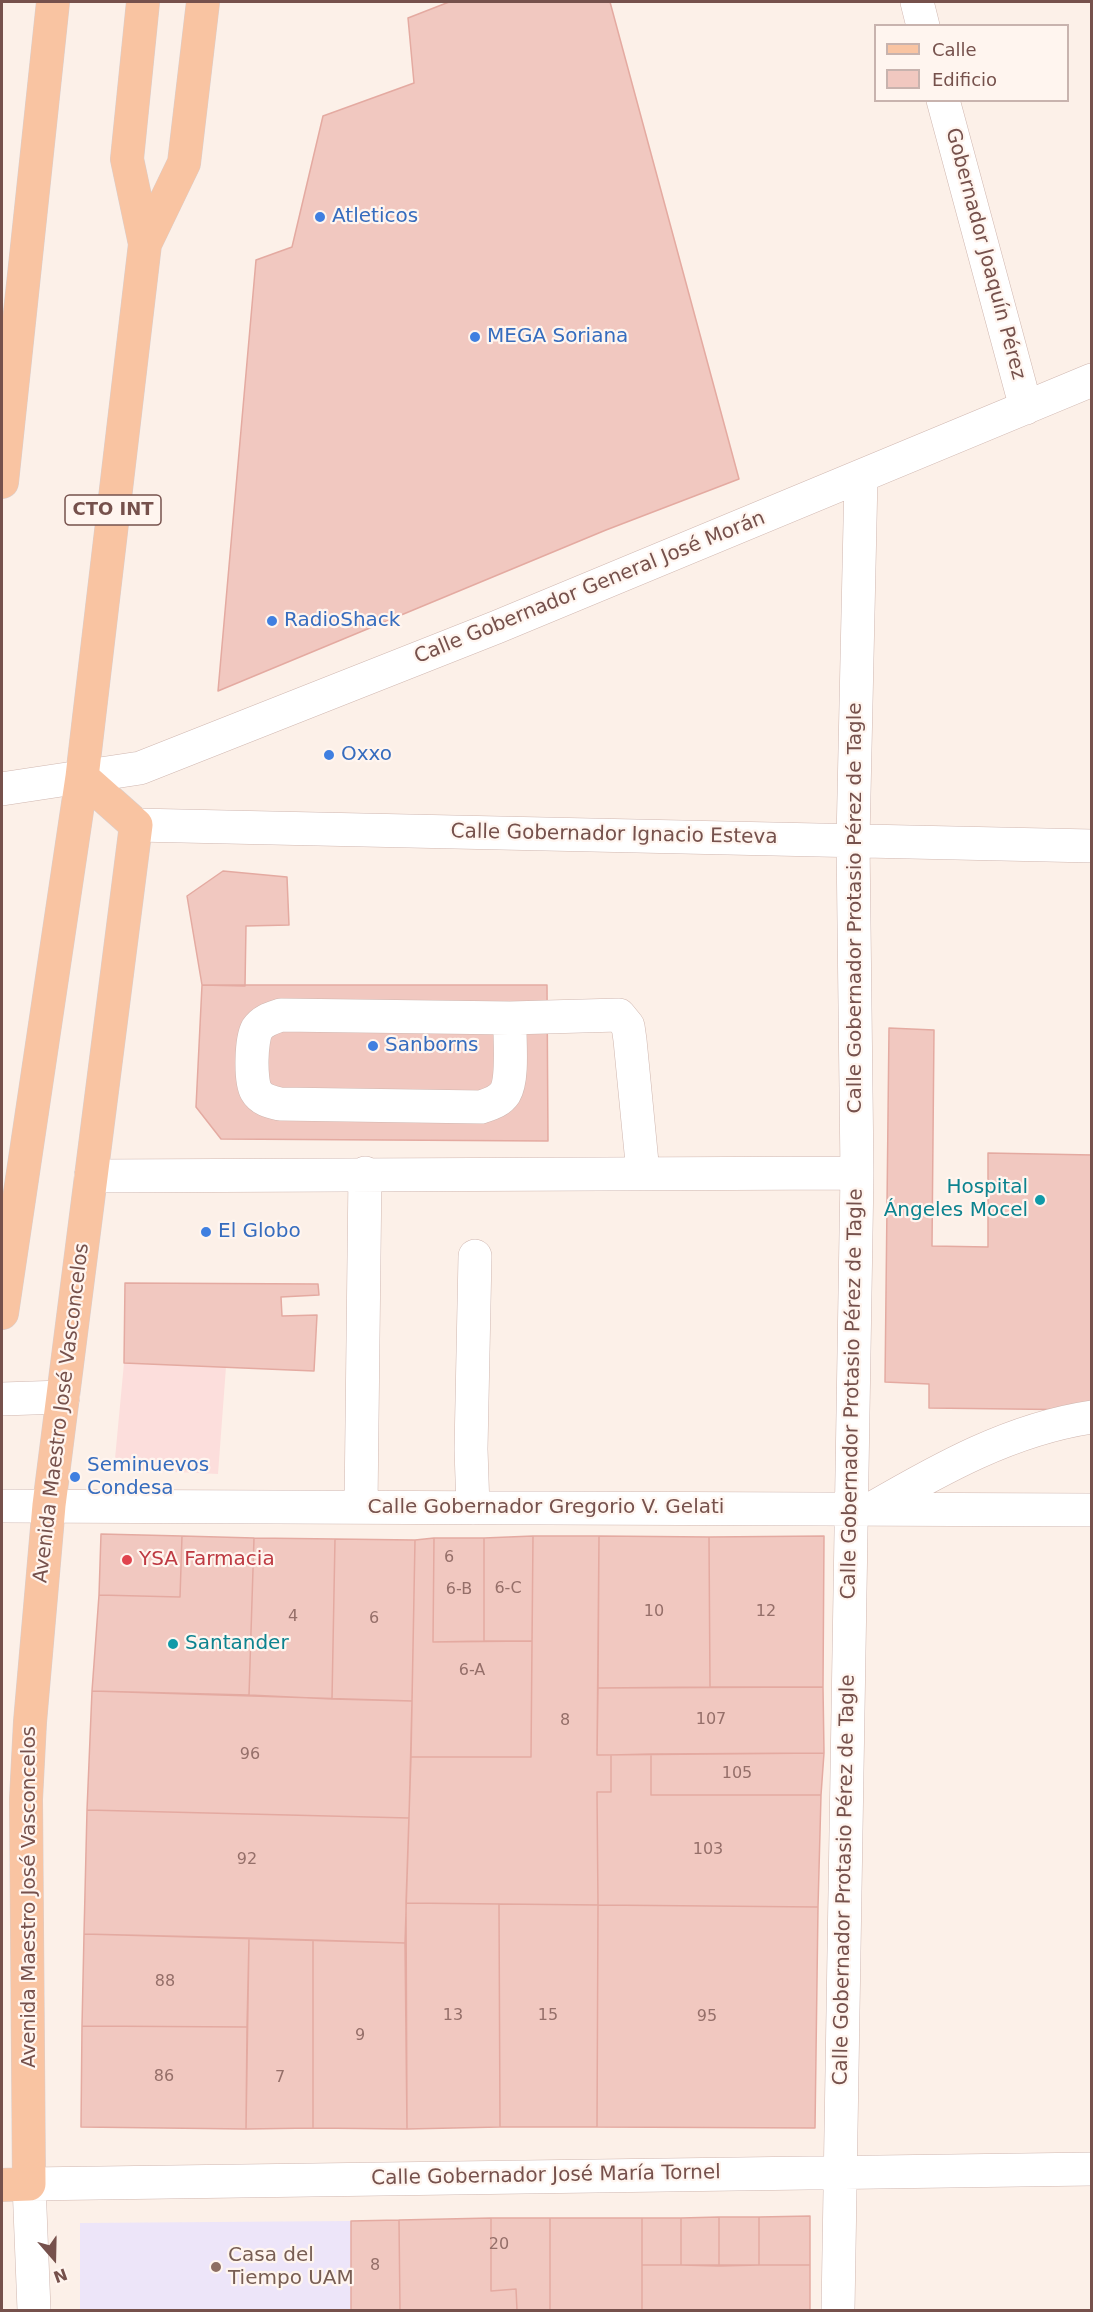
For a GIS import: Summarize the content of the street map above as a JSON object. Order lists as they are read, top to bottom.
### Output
{
  "streets": {
    "main road": ["CTO INT", "Avenida Maestro José Vasconcelos"],
    "street": [
      "Gobernador Joaquín Pérez",
      "Calle Gobernador General José Morán",
      "Calle Gobernador Ignacio Esteva",
      "Calle Gobernador Protasio Pérez de Tagle",
      "Calle Gobernador Gregorio V. Gelati",
      "Calle Gobernador José María Tornel"
    ]
  },
  "crossings": [
    ["Gobernador Joaquín Pérez", "Calle Gobernador General José Morán"],
    ["CTO INT", "Calle Gobernador General José Morán"],
    ["Calle Gobernador General José Morán", "Calle Gobernador Protasio Pérez de Tagle"],
    ["Calle Gobernador Ignacio Esteva", "Calle Gobernador Protasio Pérez de Tagle"],
    ["Calle Gobernador Ignacio Esteva", "Avenida Maestro José Vasconcelos"],
    ["Calle Gobernador Protasio Pérez de Tagle", "Calle Gobernador Gregorio V. Gelati"],
    ["Calle Gobernador Protasio Pérez de Tagle", "Calle Gobernador José María Tornel"],
    ["Avenida Maestro José Vasconcelos", "Calle Gobernador Gregorio V. Gelati"],
    ["Avenida Maestro José Vasconcelos", "Calle Gobernador José María Tornel"]
  ],
  "places": [
    "Atleticos",
    "MEGA Soriana",
    "RadioShack",
    "Oxxo",
    "Sanborns",
    "Hospital Ángeles Mocel",
    "El Globo",
    "Seminuevos Condesa",
    "YSA Farmacia",
    "Santander",
    "Casa del Tiempo UAM"
  ],
  "house_numbers": [
    "6",
    "6-C",
    "6-B",
    "10",
    "12",
    "4",
    "6",
    "6-A",
    "107",
    "8",
    "96",
    "105",
    "103",
    "92",
    "88",
    "13",
    "15",
    "95",
    "9",
    "86",
    "7",
    "20",
    "8"
  ],
  "legend": ["Calle", "Edificio"],
  "north": "bottom"
}
